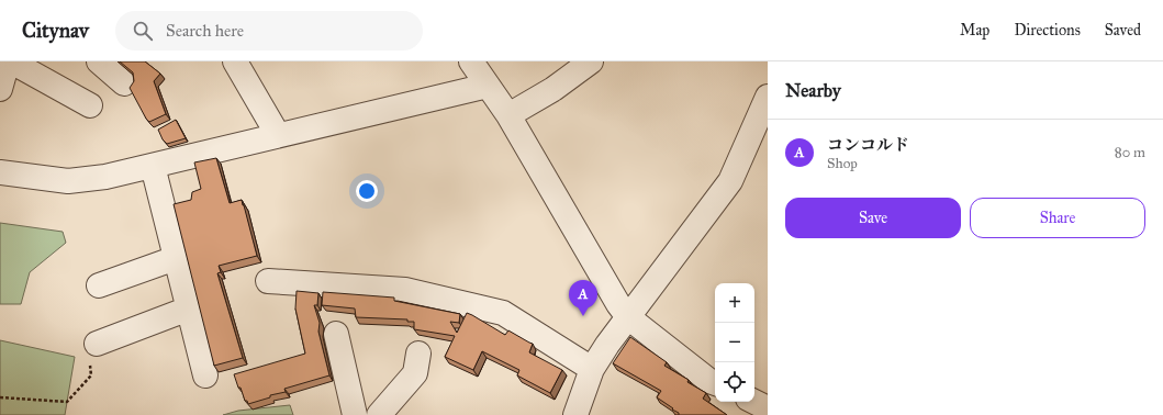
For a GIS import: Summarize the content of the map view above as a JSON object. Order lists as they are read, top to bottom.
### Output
{
  "page": {
    "header": "Citynav",
    "search": "Search here",
    "nav": ["Map", "Directions", "Saved"],
    "heading": "Nearby",
    "list": [
      {
        "mark": "A",
        "name": "コンコルド",
        "note": "Shop",
        "value": "80 m"
      }
    ],
    "buttons": ["Save", "Share"],
    "pins": "A",
    "map_buttons": ["+", "−"]
  }
}
